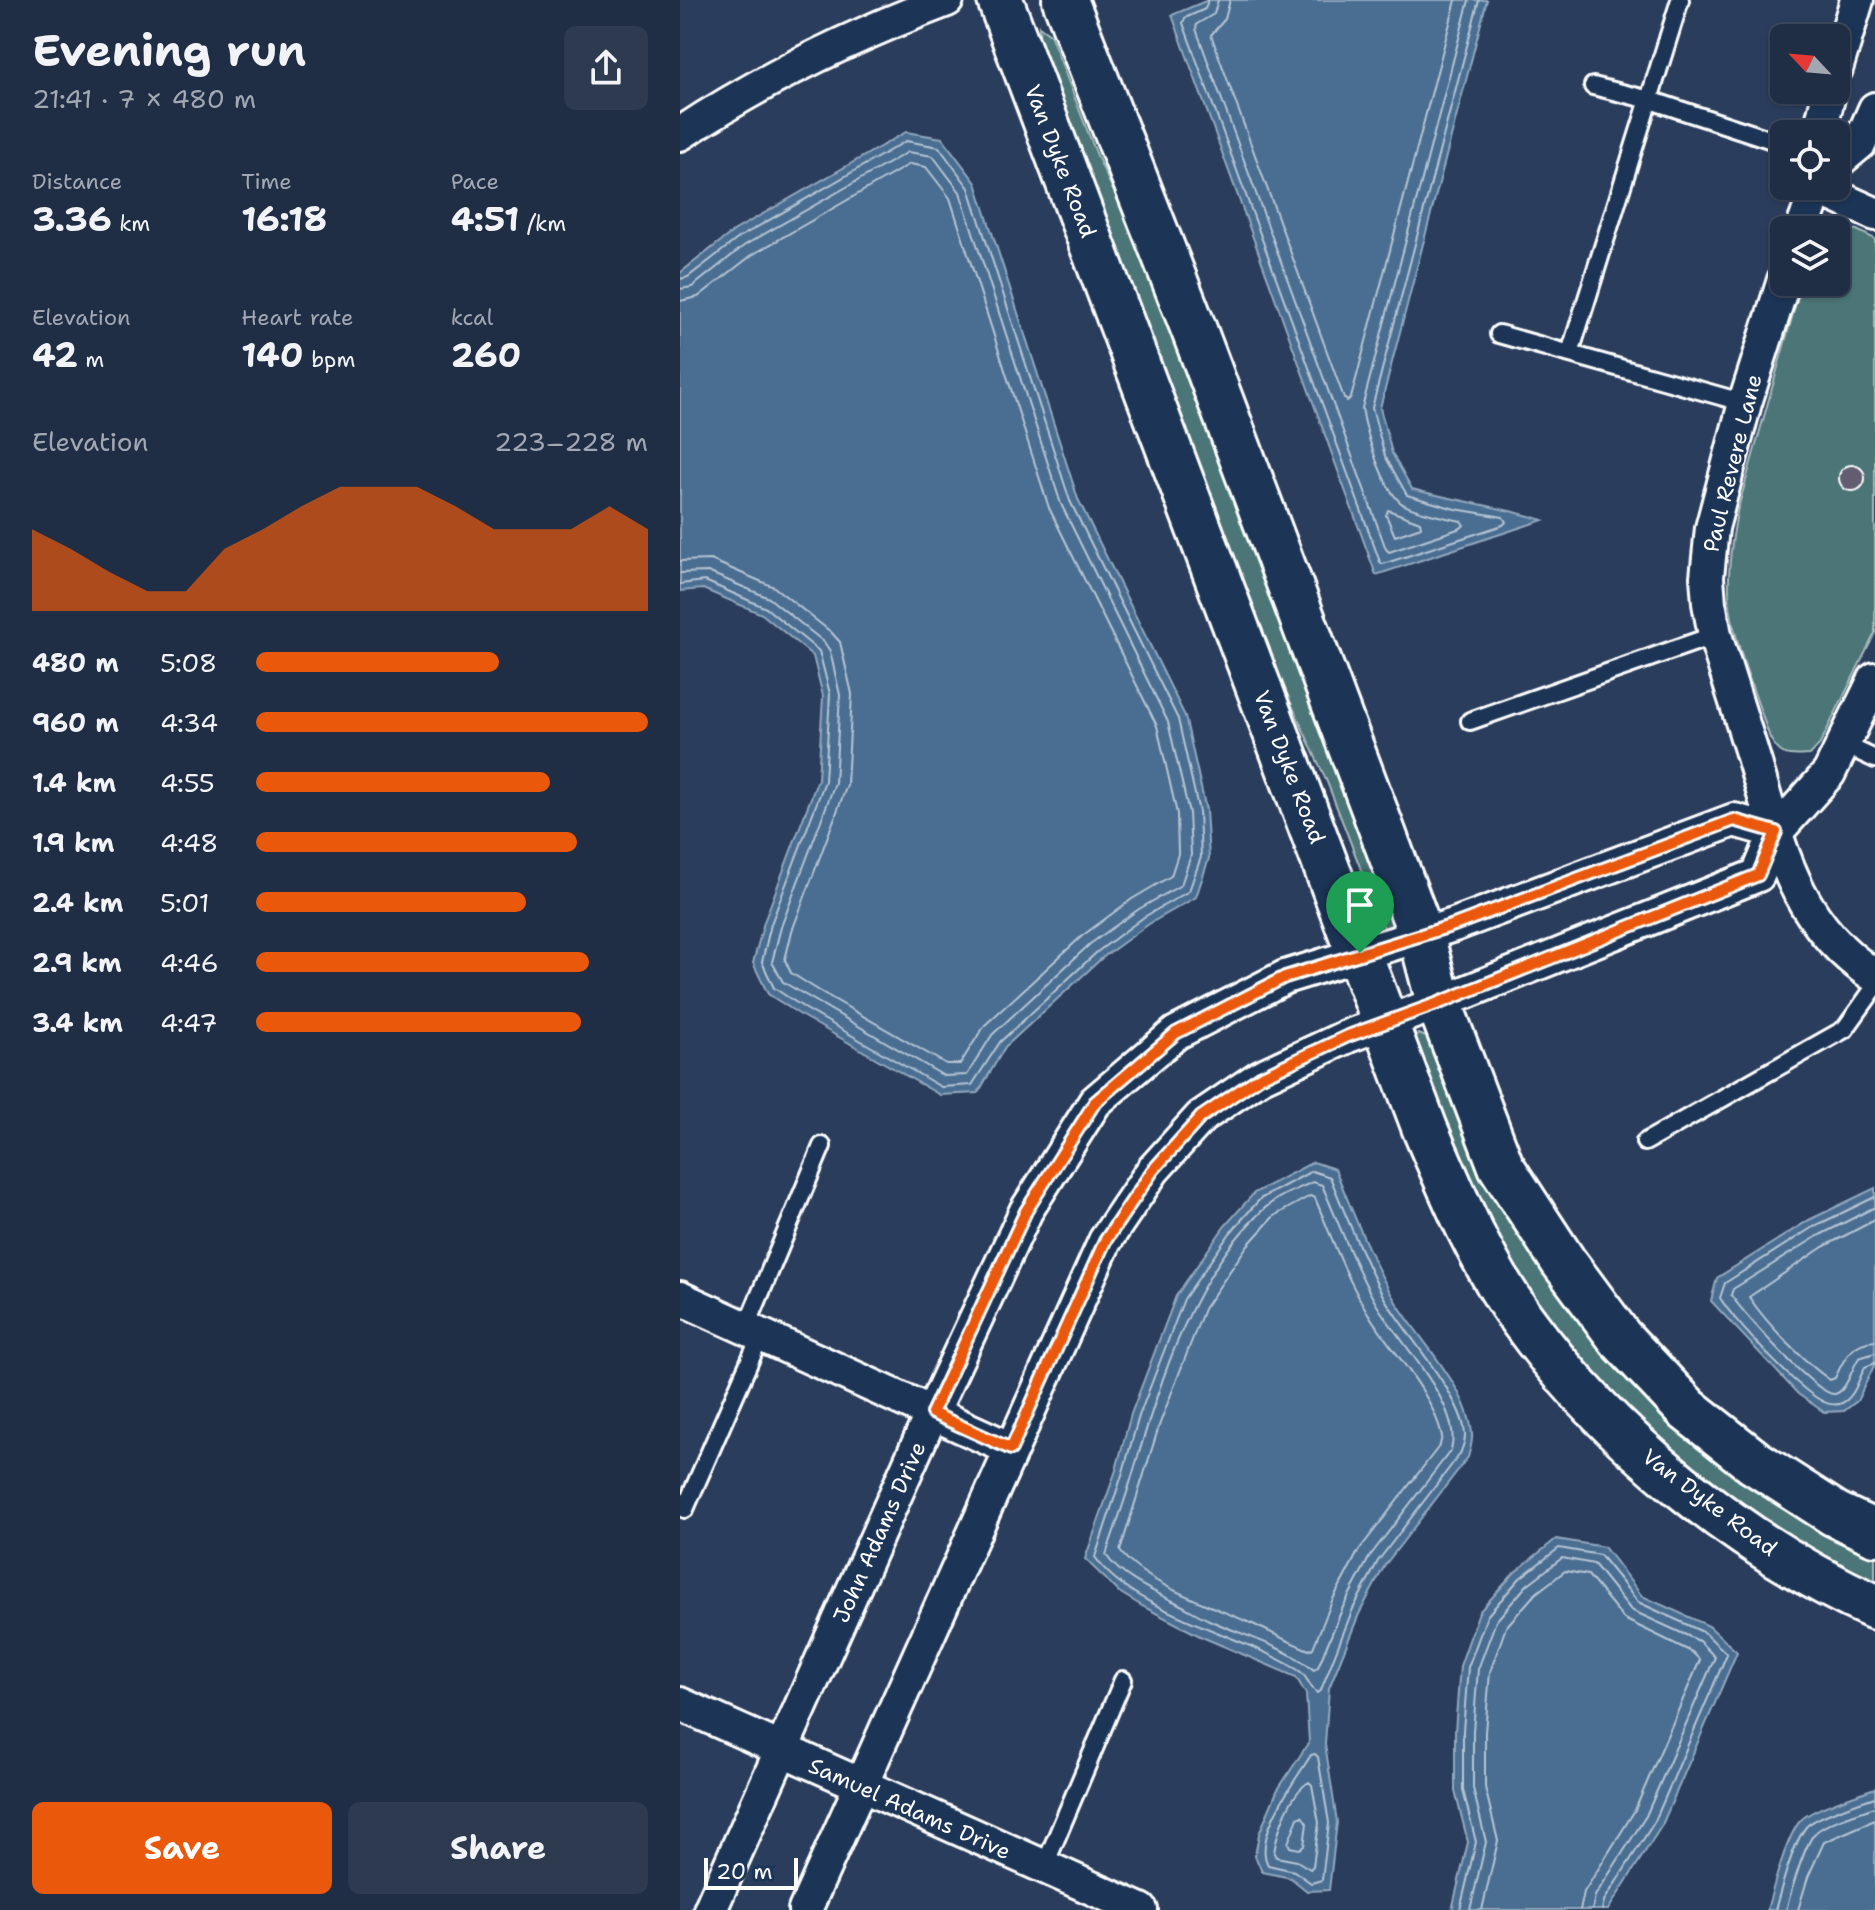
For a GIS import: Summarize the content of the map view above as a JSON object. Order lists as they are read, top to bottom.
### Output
{
  "streets": {
    "street": [
      "Van Dyke Road",
      "Paul Revere Lane",
      "John Adams Drive",
      "Samuel Adams Drive"
    ]
  },
  "crossings": [
    ["Van Dyke Road", "John Adams Drive"],
    ["Paul Revere Lane", "John Adams Drive"],
    ["John Adams Drive", "Samuel Adams Drive"]
  ],
  "scale_bar": "20 m",
  "north": "top left",
  "page": {
    "heading": ["Evening run", "21:41 · 7 × 480 m"],
    "stats": [
      ["Distance", "3.36 km"],
      ["Time", "16:18"],
      ["Pace", "4:51 /km"],
      ["Elevation", "42 m"],
      ["Heart rate", "140 bpm"],
      ["kcal", "260"]
    ],
    "chart": ["Elevation", "223–228 m"],
    "list": [
      {
        "name": "480 m",
        "note": "5:08"
      },
      {
        "name": "960 m",
        "note": "4:34"
      },
      {
        "name": "1.4 km",
        "note": "4:55"
      },
      {
        "name": "1.9 km",
        "note": "4:48"
      },
      {
        "name": "2.4 km",
        "note": "5:01"
      },
      {
        "name": "2.9 km",
        "note": "4:46"
      },
      {
        "name": "3.4 km",
        "note": "4:47"
      }
    ],
    "buttons": ["Save", "Share"],
    "scale": "20 m"
  }
}
